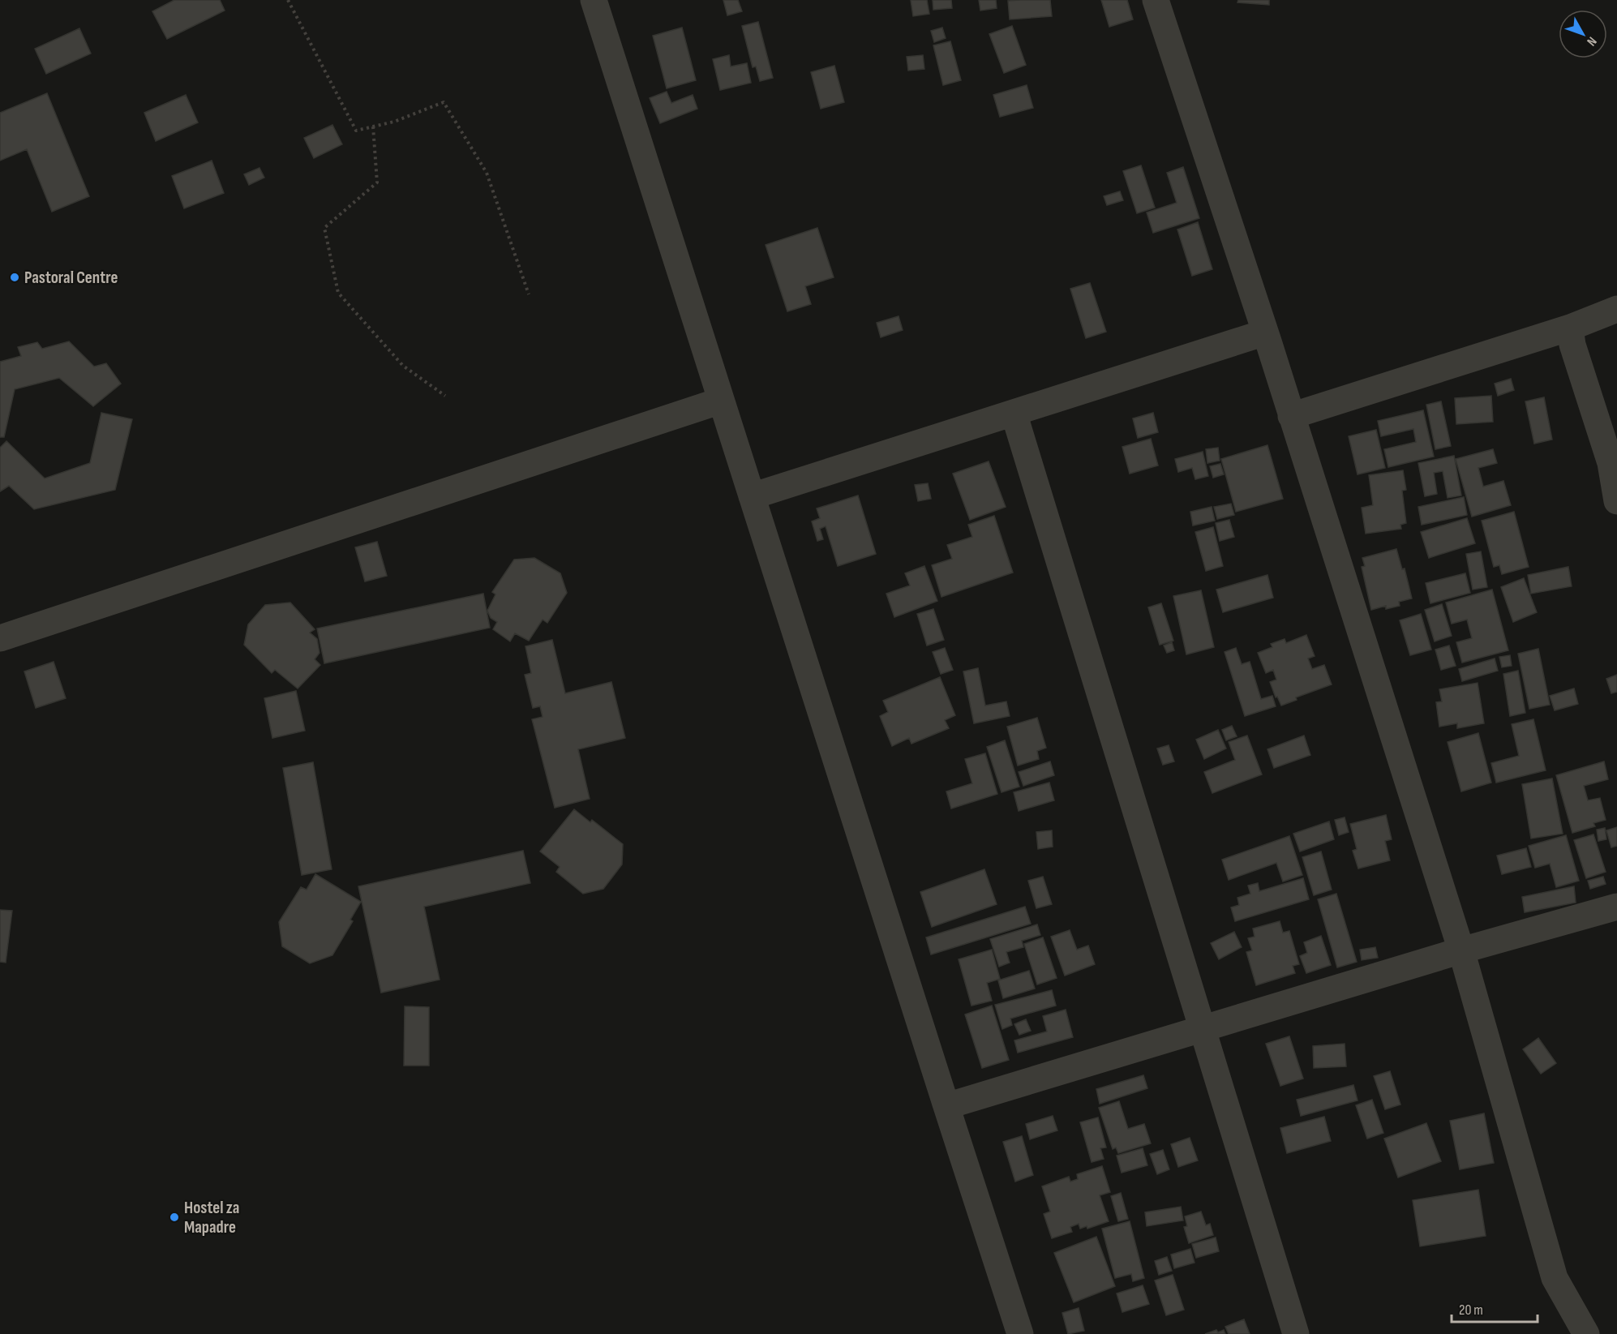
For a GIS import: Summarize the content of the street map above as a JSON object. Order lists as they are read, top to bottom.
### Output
{
  "places": ["Pastoral Centre", "Hostel za Mapadre"],
  "scale_bar": "20 m",
  "north": "bottom right"
}
